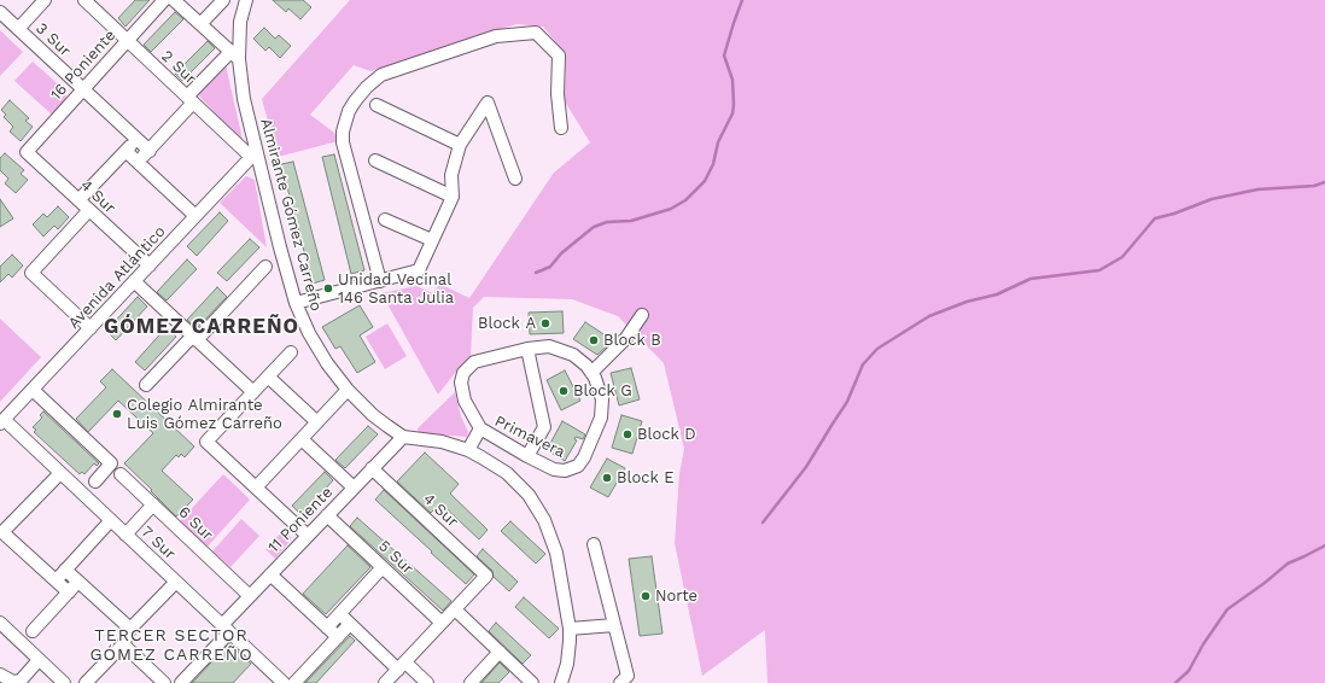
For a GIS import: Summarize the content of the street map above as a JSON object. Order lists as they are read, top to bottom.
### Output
{
  "streets": {
    "street": [
      "3 Sur",
      "16 Poniente",
      "2 Sur",
      "4 Sur",
      "Almirante Gómez Carreño",
      "Avenida Atlántico",
      "Primavera",
      "11 Poniente",
      "6 Sur",
      "7 Sur",
      "5 Sur"
    ]
  },
  "crossings": [
    ["3 Sur", "16 Poniente"],
    ["16 Poniente", "2 Sur"],
    ["16 Poniente", "4 Sur"],
    ["2 Sur", "Almirante Gómez Carreño"],
    ["2 Sur", "Avenida Atlántico"],
    ["4 Sur", "Avenida Atlántico"],
    ["4 Sur", "11 Poniente"],
    ["Almirante Gómez Carreño", "Avenida Atlántico"],
    ["Almirante Gómez Carreño", "Primavera"],
    ["Almirante Gómez Carreño", "11 Poniente"],
    ["Avenida Atlántico", "7 Sur"],
    ["11 Poniente", "6 Sur"],
    ["11 Poniente", "7 Sur"],
    ["11 Poniente", "5 Sur"]
  ],
  "districts": ["GÓMEZ CARREÑO", "TERCER SECTOR GÓMEZ CARREÑO"],
  "places": [
    "Unidad Vecinal 146 Santa Julia",
    "Block A",
    "Block B",
    "Block G",
    "Colegio Almirante Luis Gómez Carreño",
    "Block D",
    "Block E",
    "Norte"
  ]
}
